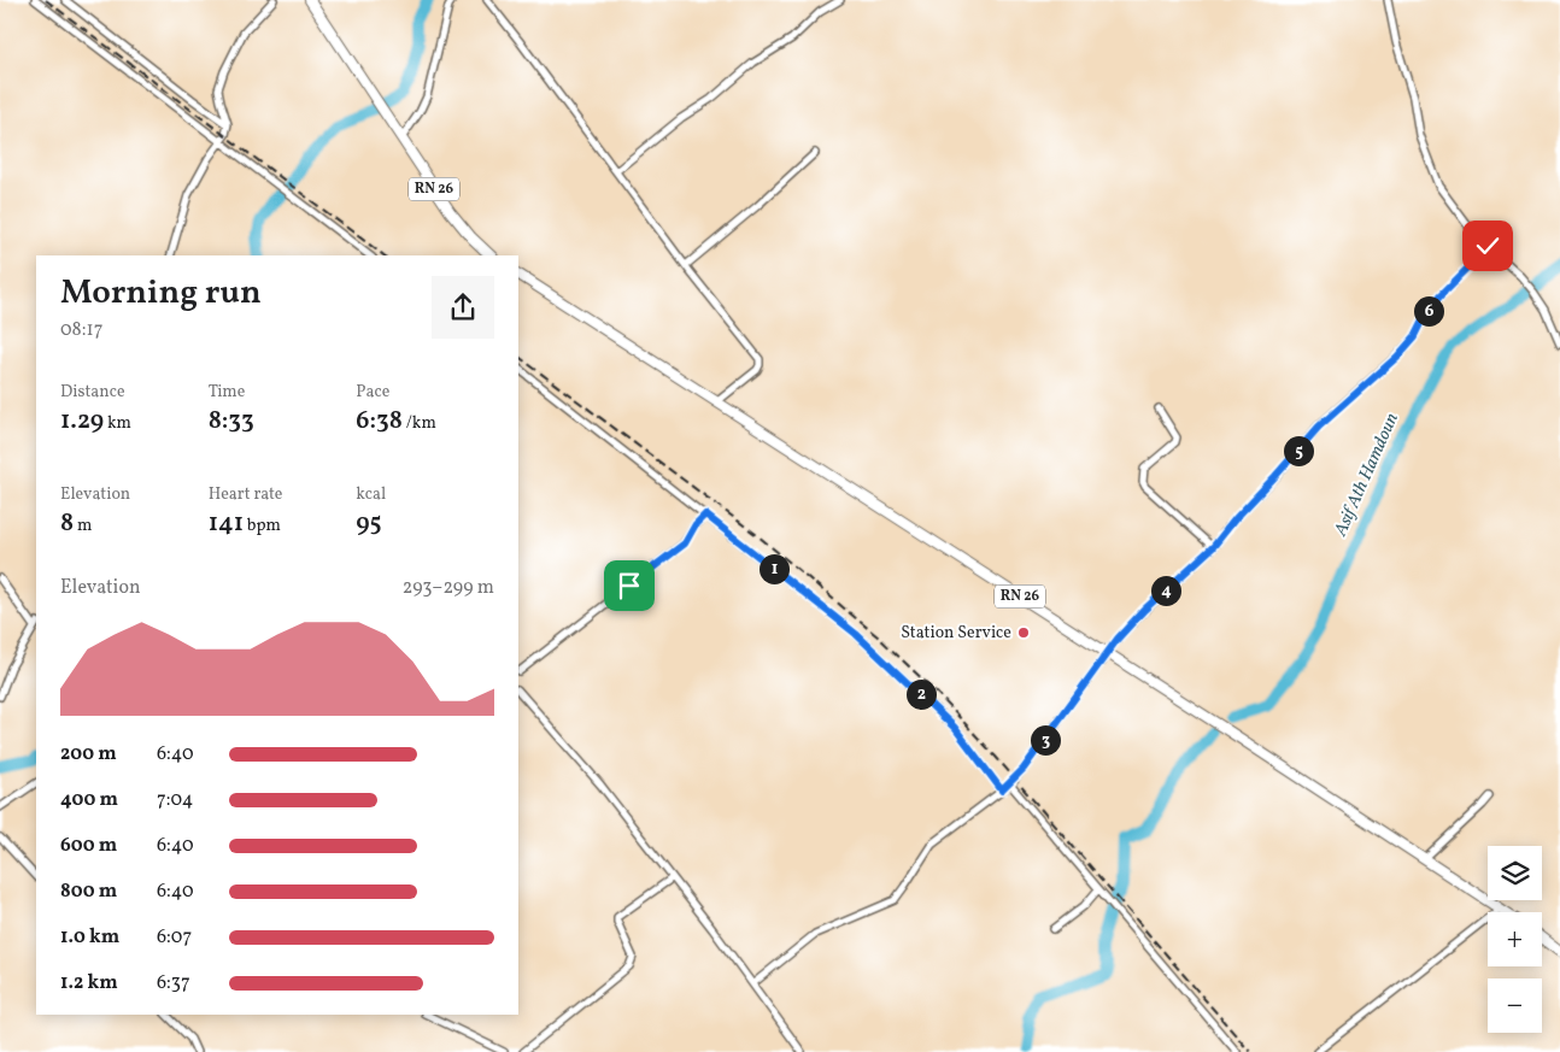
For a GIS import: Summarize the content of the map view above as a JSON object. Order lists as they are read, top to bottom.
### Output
{
  "streets": {
    "main road": ["RN 26"]
  },
  "water": ["Asif Ath Hamdoun"],
  "places": ["Station Service"],
  "page": {
    "heading": ["Morning run", "08:17"],
    "pins": [
      "6",
      "5",
      "1",
      "4",
      "2",
      "3"
    ],
    "stats": [
      ["Distance", "1.29 km"],
      ["Time", "8:33"],
      ["Pace", "6:38 /km"],
      ["Elevation", "8 m"],
      ["Heart rate", "141 bpm"],
      ["kcal", "95"]
    ],
    "chart": ["Elevation", "293–299 m"],
    "list": [
      {
        "name": "200 m",
        "note": "6:40"
      },
      {
        "name": "400 m",
        "note": "7:04"
      },
      {
        "name": "600 m",
        "note": "6:40"
      },
      {
        "name": "800 m",
        "note": "6:40"
      },
      {
        "name": "1.0 km",
        "note": "6:07"
      },
      {
        "name": "1.2 km",
        "note": "6:37"
      }
    ],
    "map_buttons": ["+", "−"]
  }
}
